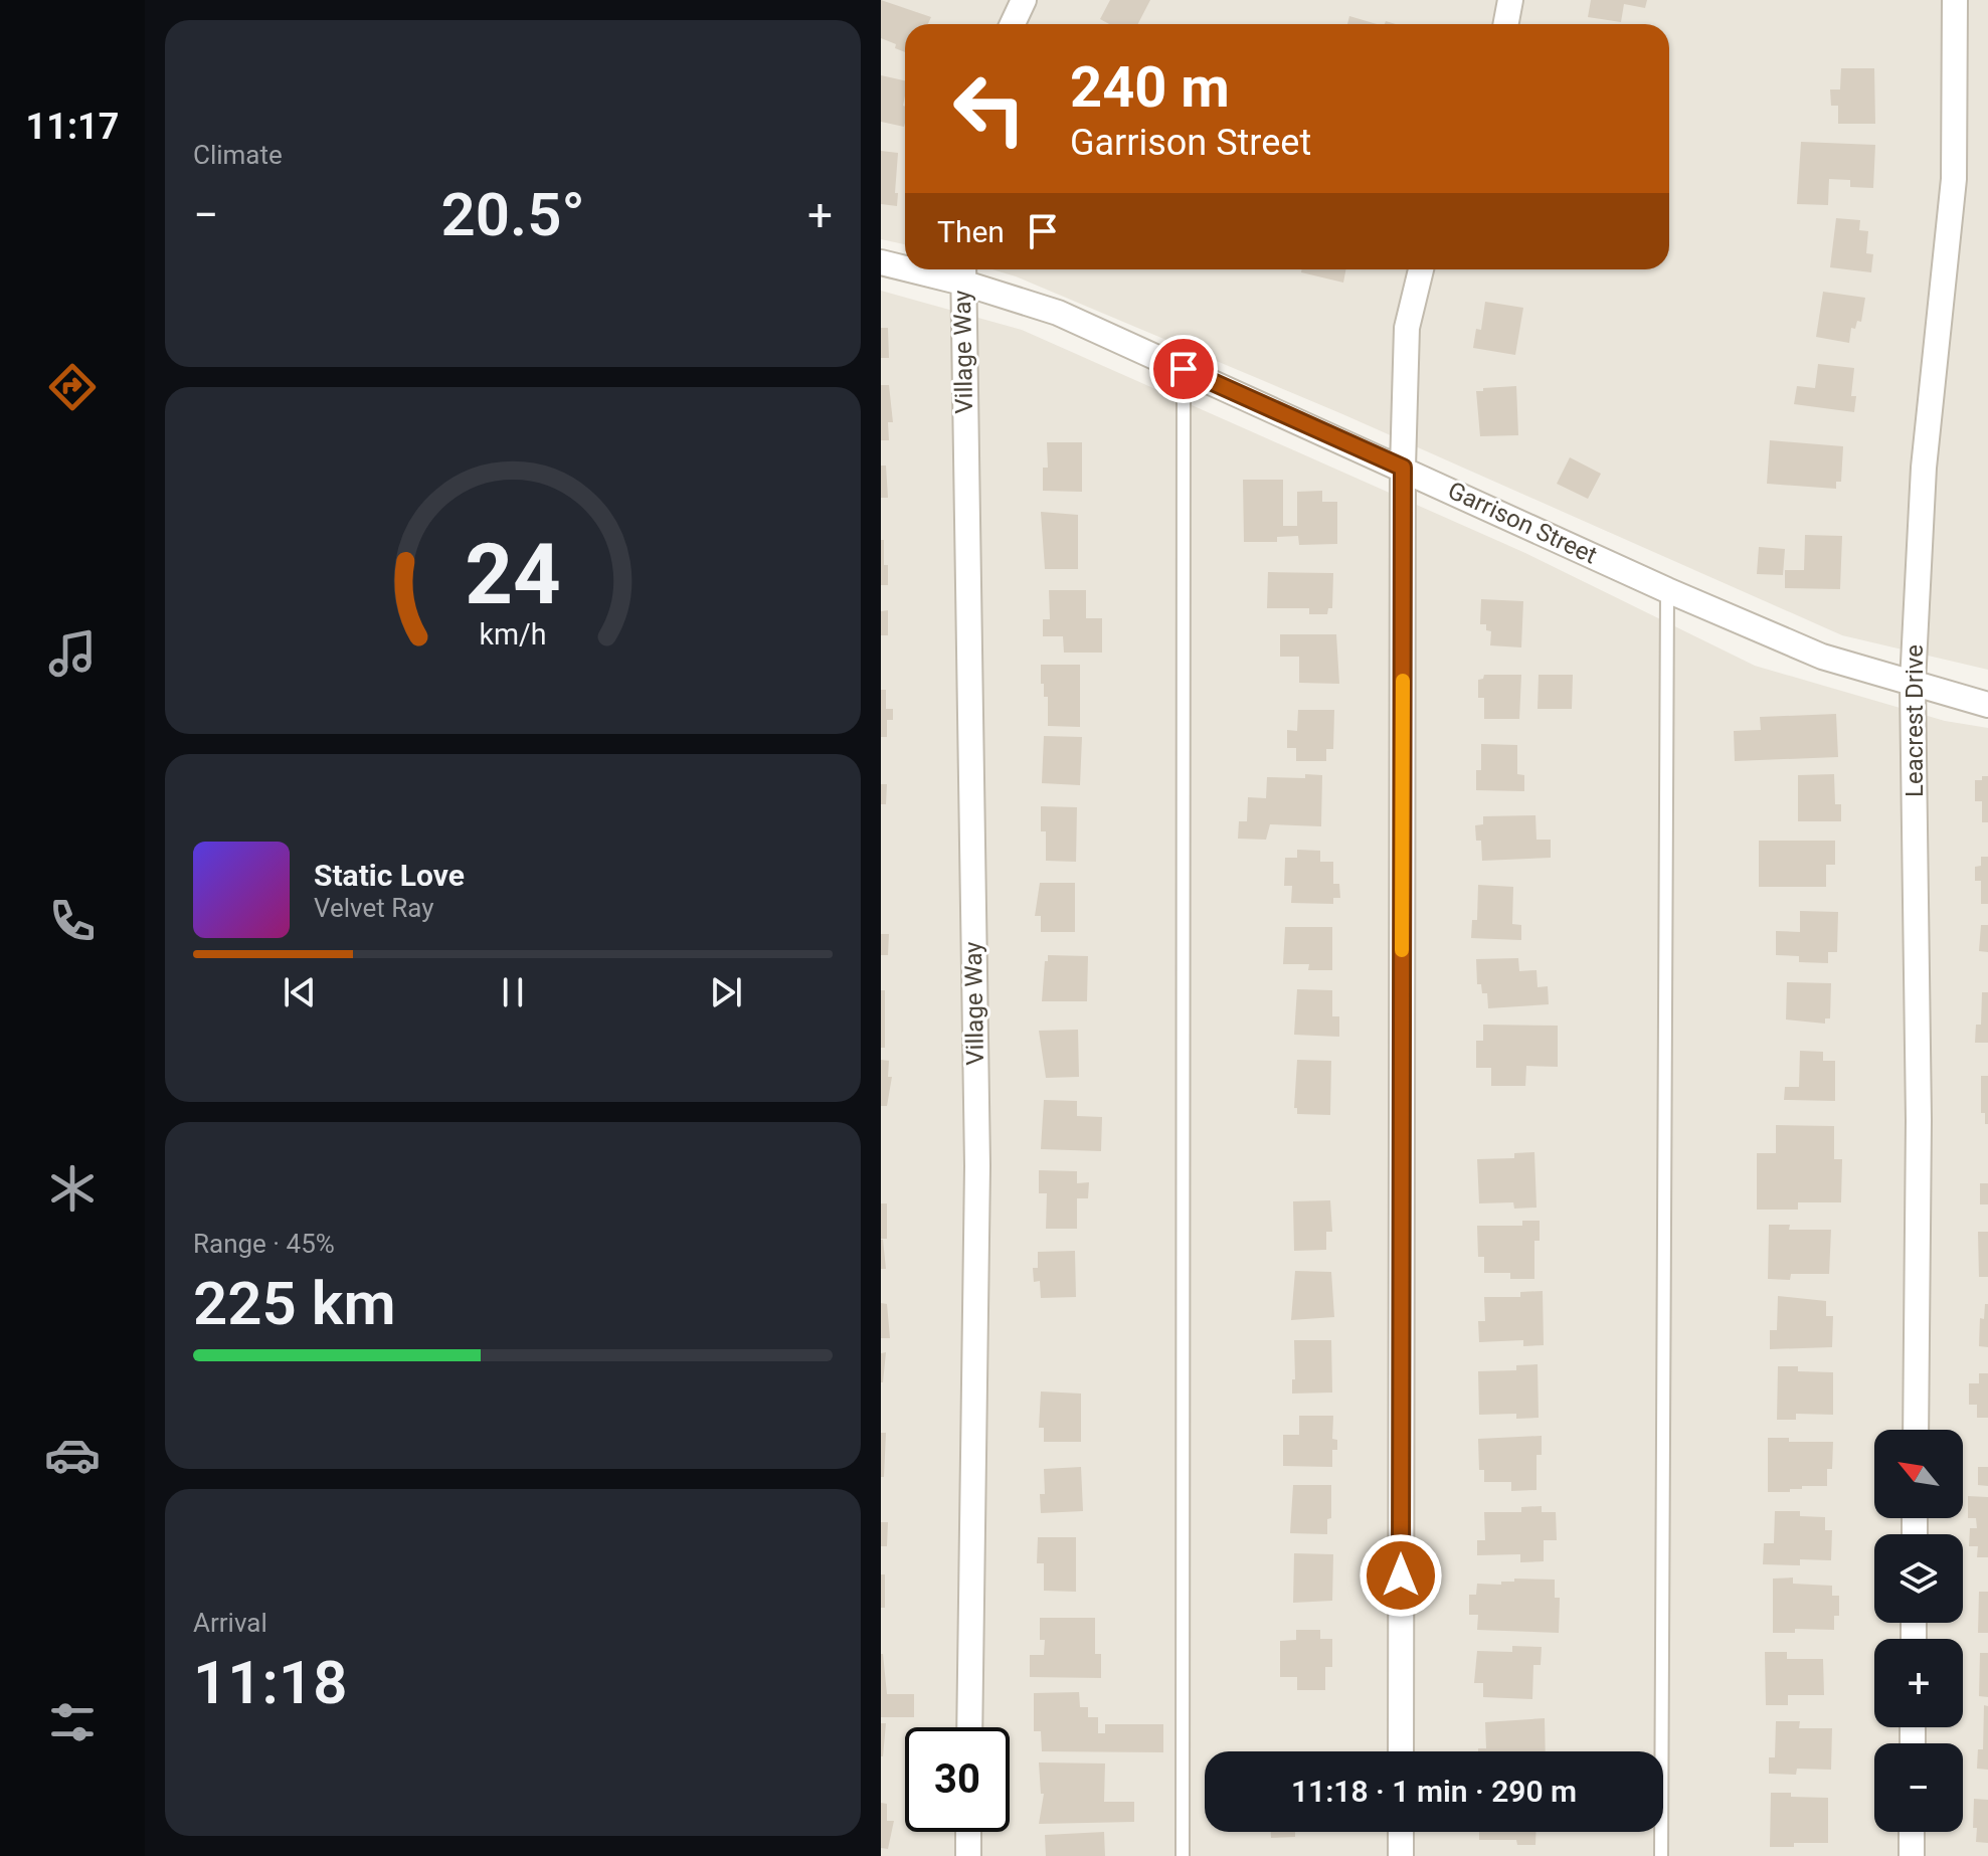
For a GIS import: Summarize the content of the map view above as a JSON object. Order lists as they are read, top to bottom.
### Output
{
  "streets": {
    "street": ["Village Way", "Garrison Street", "Leacrest Drive"]
  },
  "crossings": [
    ["Village Way", "Garrison Street"],
    ["Garrison Street", "Leacrest Drive"]
  ],
  "north": "top left",
  "page": {
    "tabs": "11:17",
    "tile": [
      "Climate",
      ["Range · 45%", "225 km"],
      ["Arrival", "11:18"]
    ],
    "turn": ["240 m", "Garrison Street"],
    "heat": ["−", "20.5°", "+"],
    "then": "Then",
    "song": ["Static Love", "Velvet Ray"],
    "map_buttons": ["+", "−"],
    "limit": "30",
    "trip": "11:18 · 1 min · 290 m",
    "gauge": ["24", "km/h"]
  }
}
